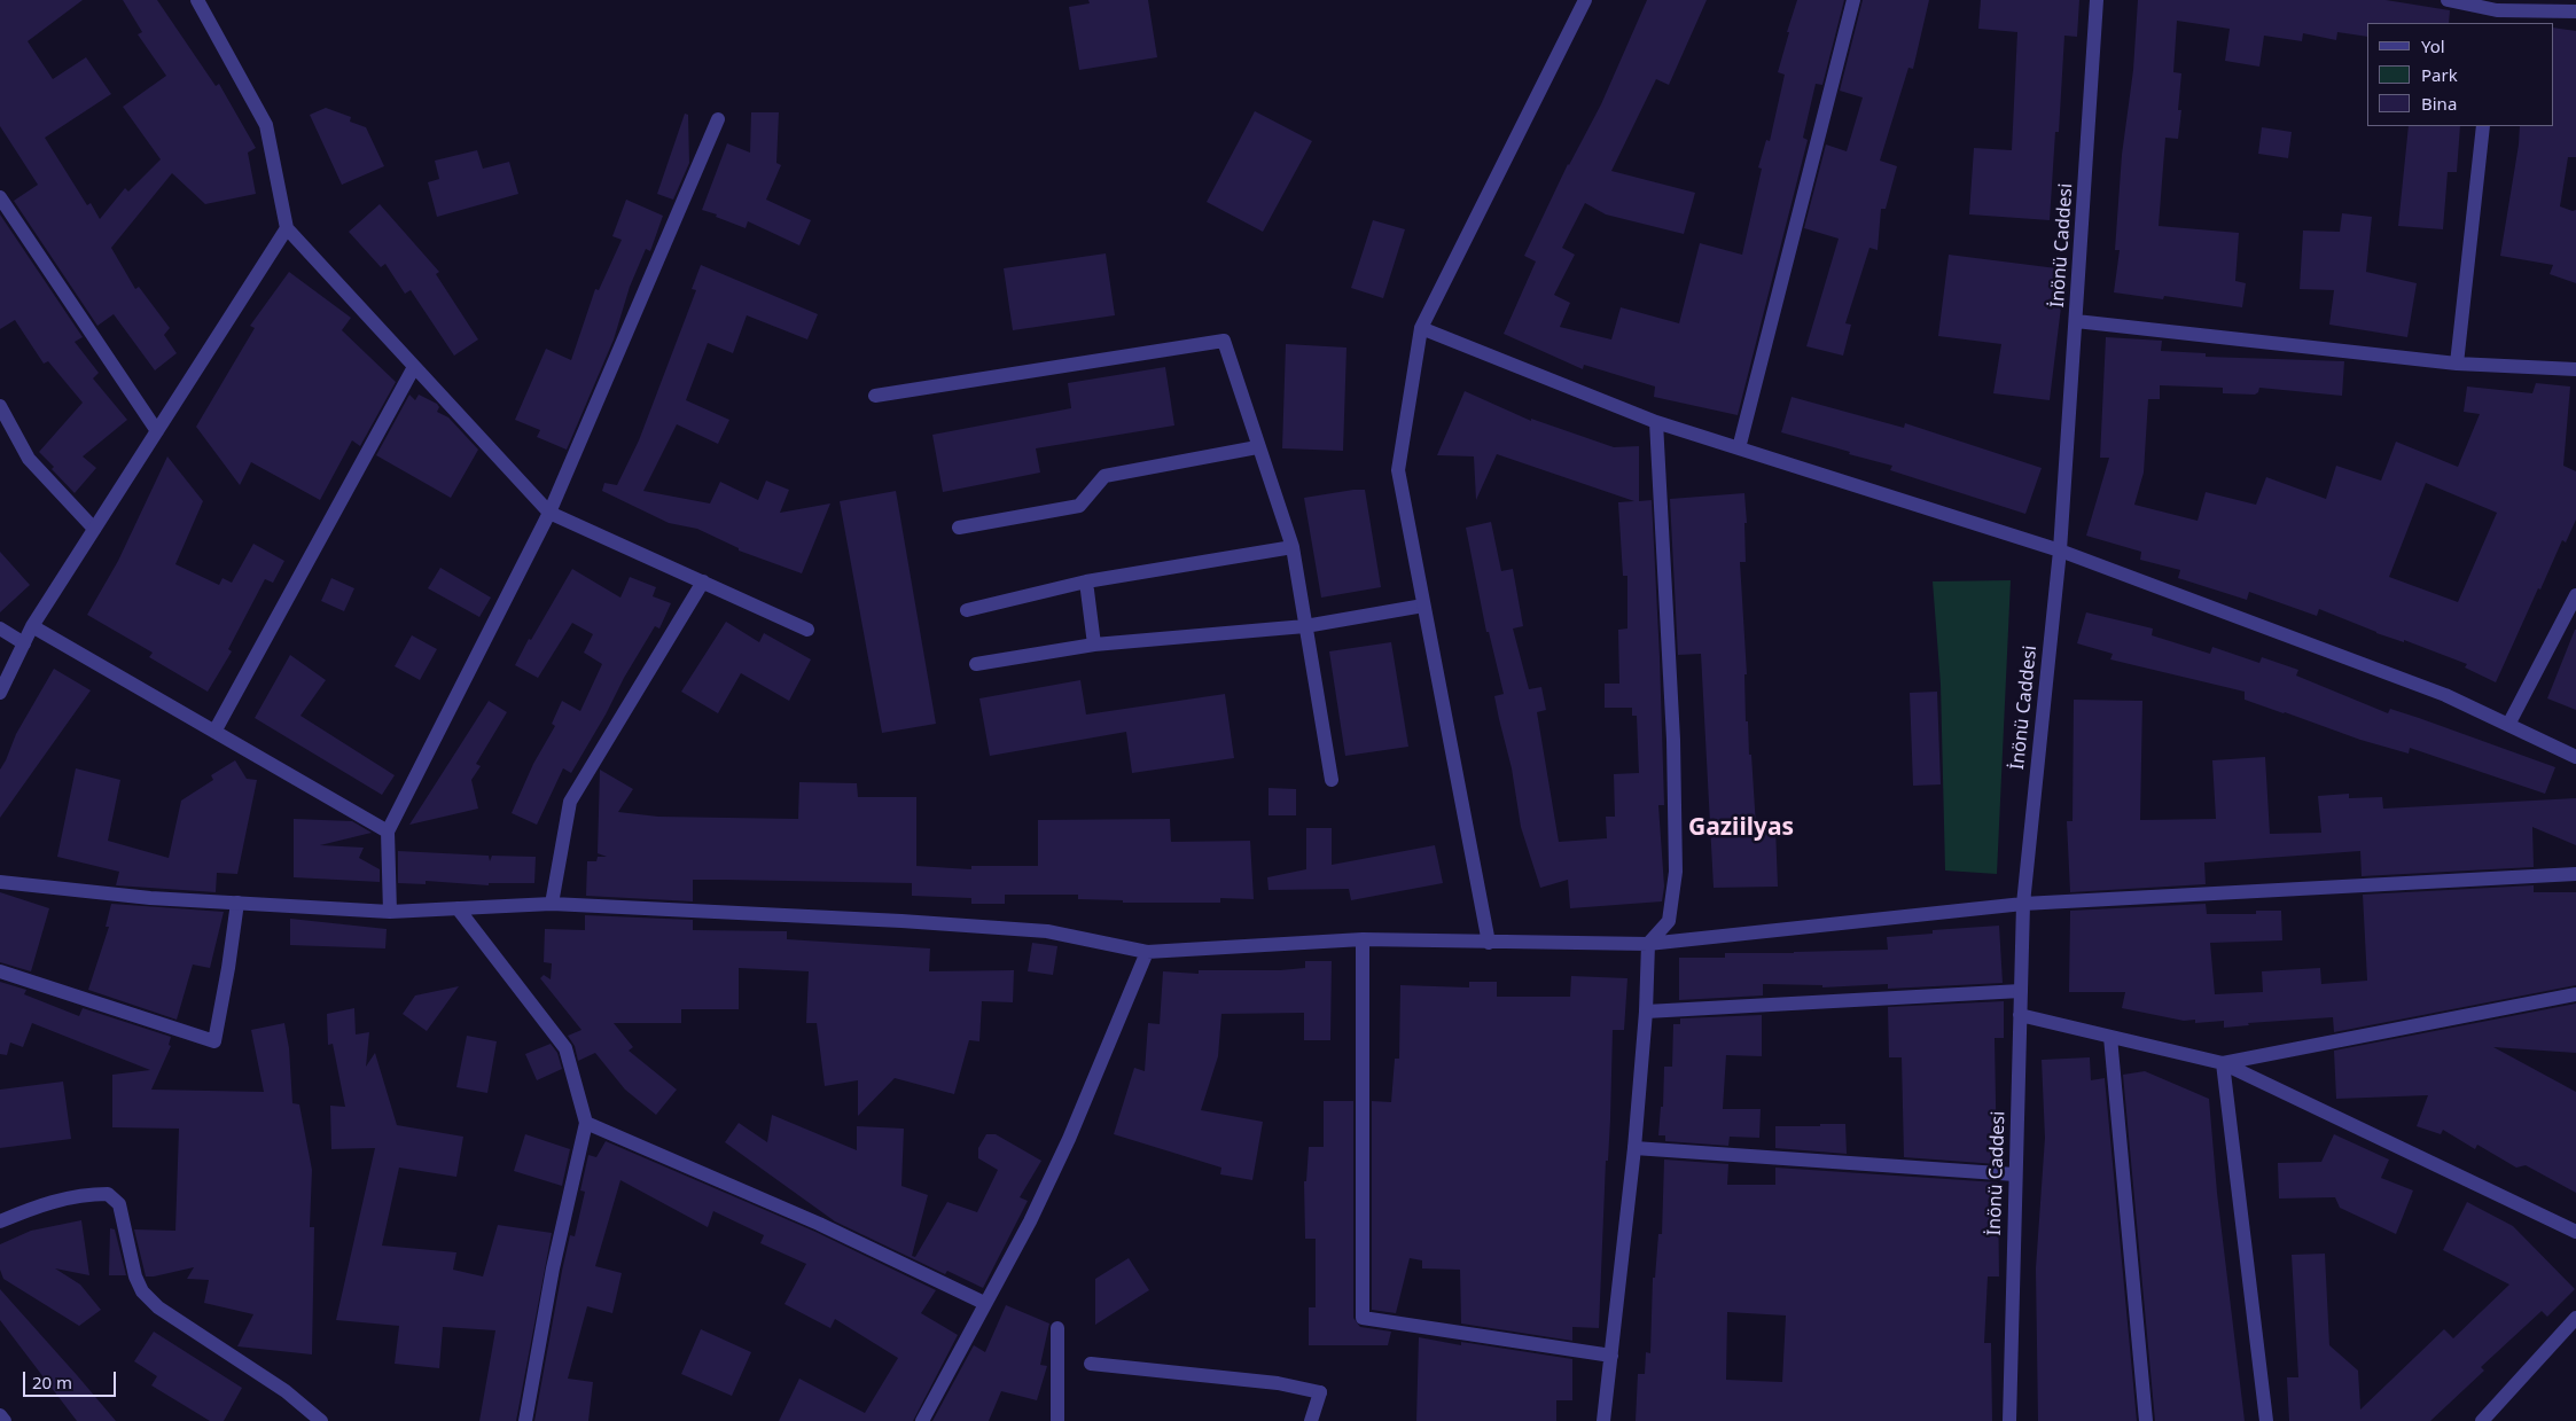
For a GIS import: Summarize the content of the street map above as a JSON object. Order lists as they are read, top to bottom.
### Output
{
  "streets": {
    "street": ["İnönü Caddesi"]
  },
  "districts": ["Gaziilyas"],
  "legend": ["Yol", "Park", "Bina"],
  "scale_bar": "20 m"
}
